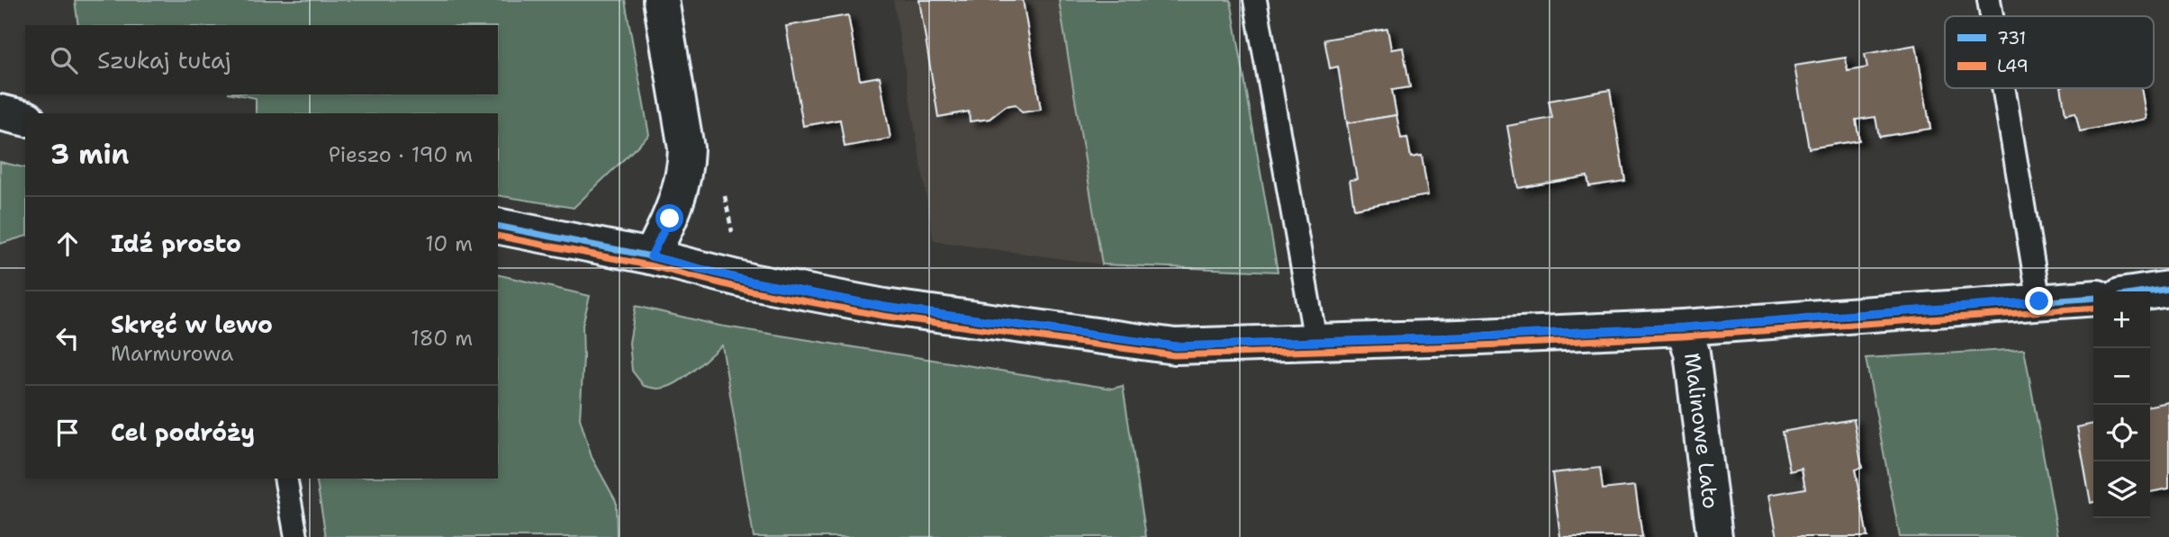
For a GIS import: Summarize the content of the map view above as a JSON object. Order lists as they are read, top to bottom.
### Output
{
  "streets": {
    "street": ["Malinowe Lato"]
  },
  "lines": ["transit line 731", "transit line L49"],
  "legend": ["731", "L49"],
  "page": {
    "search": "Szukaj tutaj",
    "heading": ["3 min", "Pieszo · 190 m"],
    "list": [
      ["Idź prosto", "10 m"],
      ["Skręć w lewo", "Marmurowa", "180 m"],
      "Cel podróży"
    ],
    "map_buttons": ["+", "−"]
  }
}
